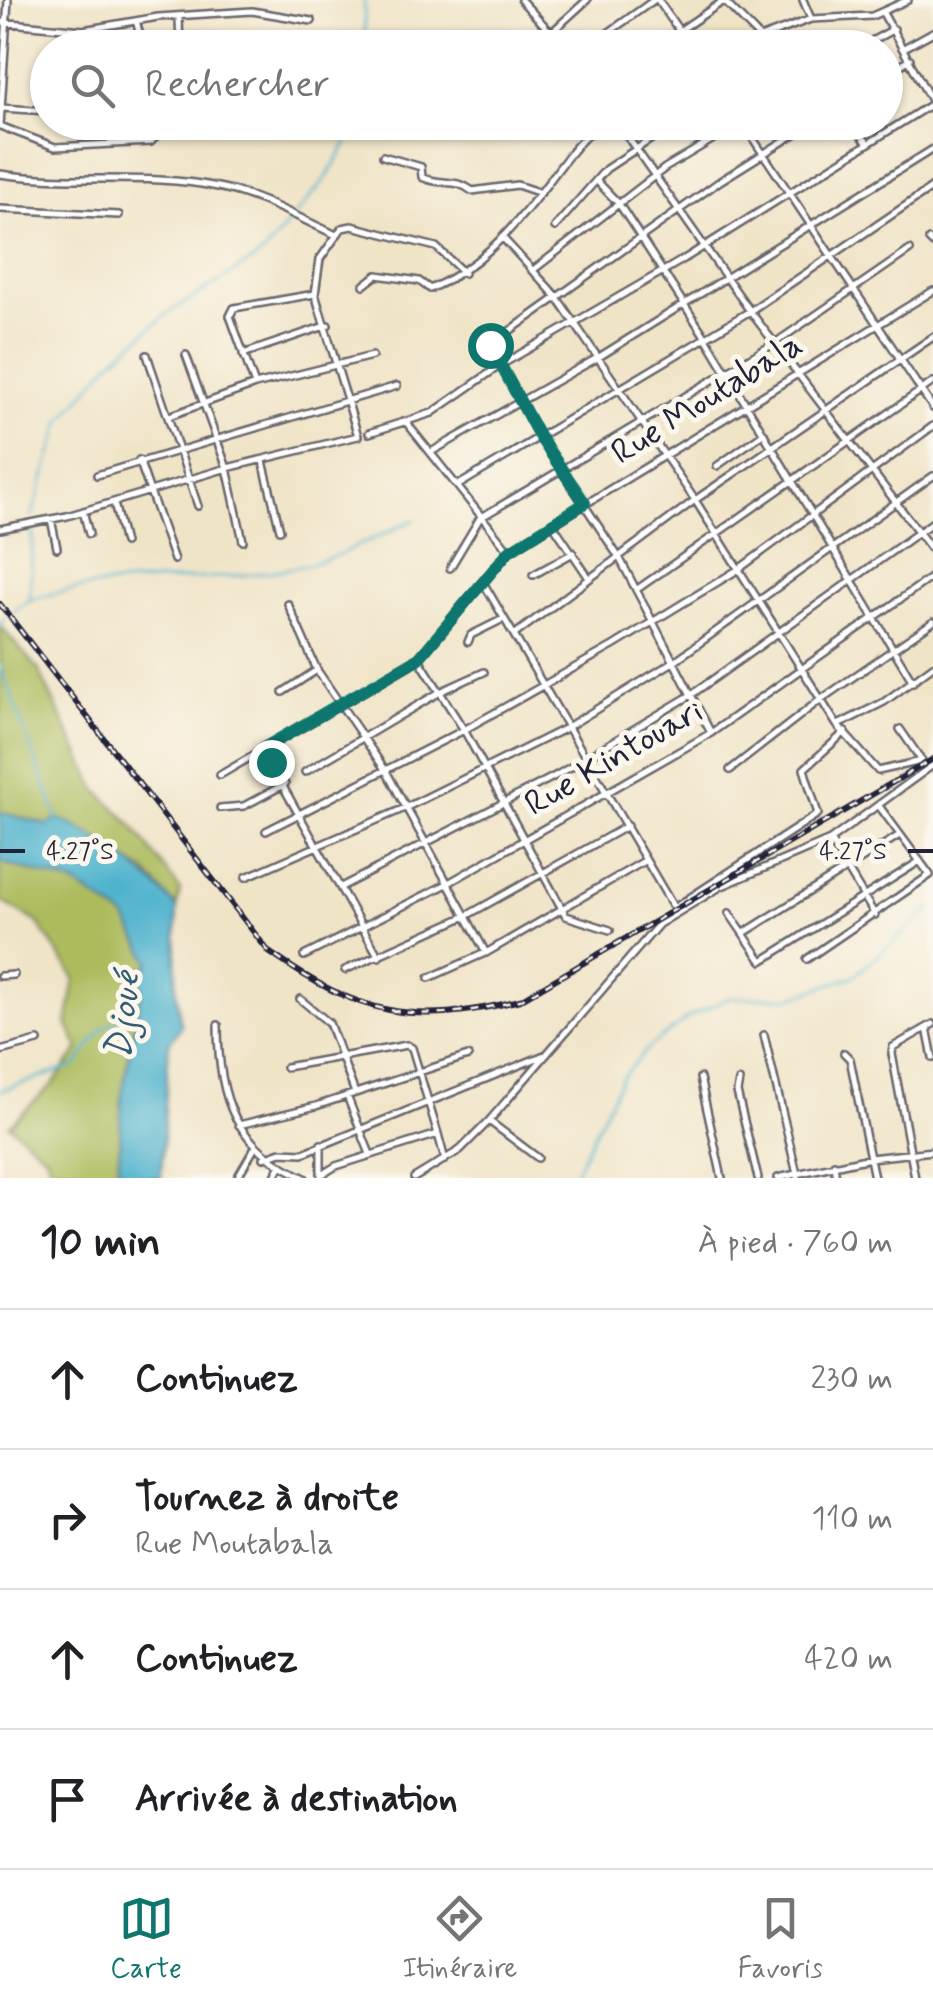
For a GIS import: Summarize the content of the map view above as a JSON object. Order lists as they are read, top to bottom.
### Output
{
  "streets": {
    "street": ["Rue Moutabala", "Rue Kintouari"]
  },
  "water": ["Djoué"],
  "page": {
    "search": "Rechercher",
    "heading": ["10 min", "À pied · 760 m"],
    "list": [
      ["Continuez", "230 m"],
      ["Tournez à droite", "Rue Moutabala", "110 m"],
      ["Continuez", "420 m"],
      "Arrivée à destination"
    ],
    "nav": ["Carte", "Itinéraire", "Favoris"]
  },
  "coordinates": ["4.27°S"]
}
